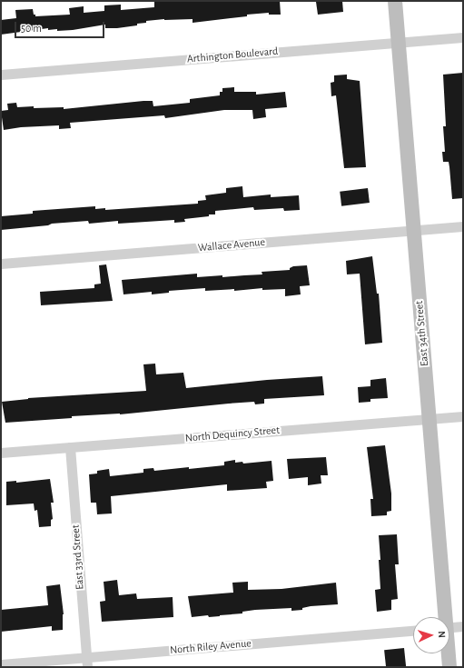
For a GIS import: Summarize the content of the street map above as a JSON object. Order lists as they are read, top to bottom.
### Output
{
  "streets": {
    "main road": ["East 34th Street"],
    "street": [
      "Arthington Boulevard",
      "Wallace Avenue",
      "North Dequincy Street",
      "East 33rd Street",
      "North Riley Avenue"
    ]
  },
  "crossings": [
    ["Arthington Boulevard", "East 34th Street"],
    ["Wallace Avenue", "East 34th Street"],
    ["East 34th Street", "North Dequincy Street"],
    ["North Dequincy Street", "East 33rd Street"],
    ["East 33rd Street", "North Riley Avenue"]
  ],
  "scale_bar": "50 m",
  "north": "right"
}
